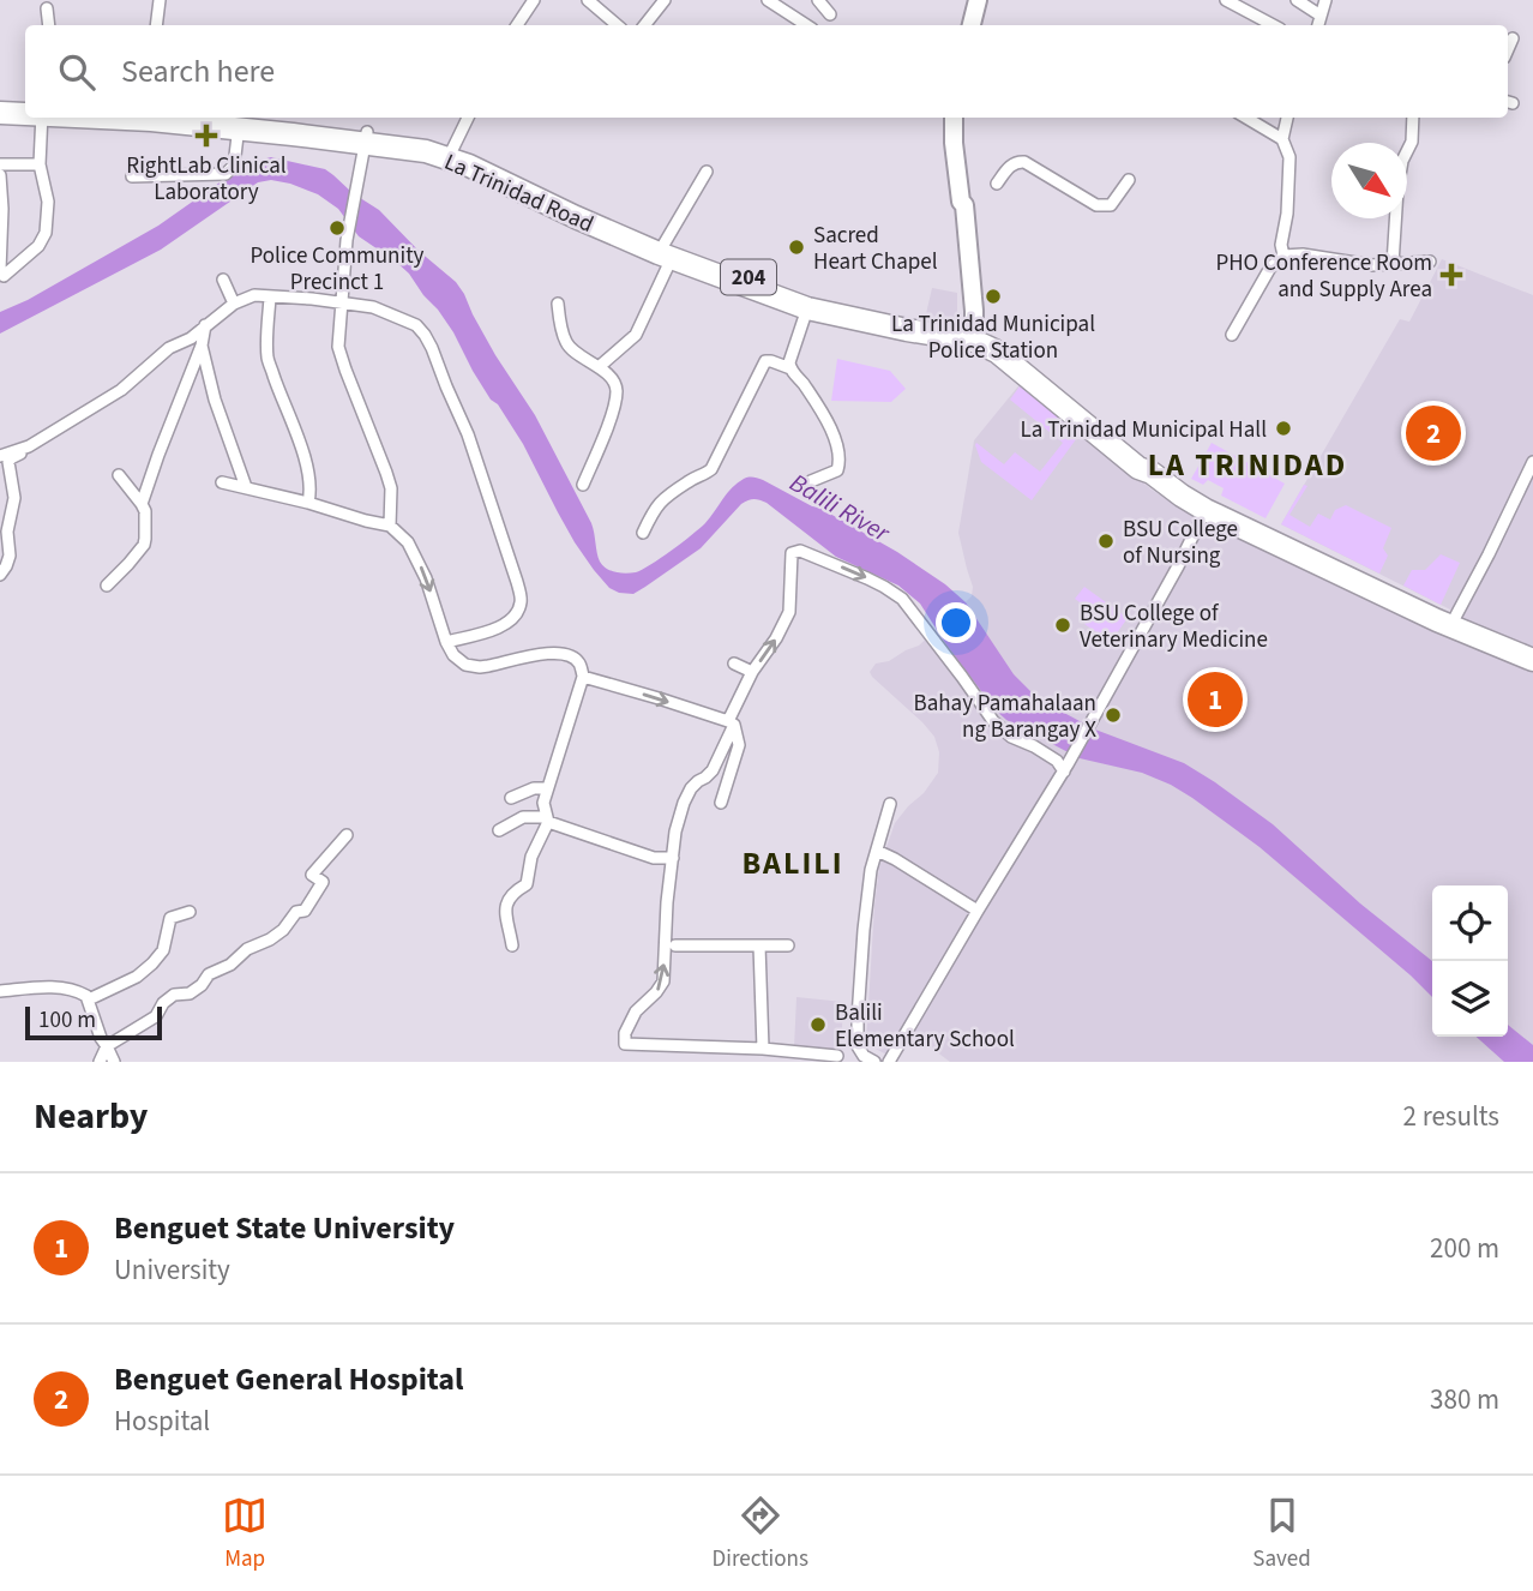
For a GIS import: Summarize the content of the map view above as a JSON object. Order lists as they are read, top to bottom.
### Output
{
  "streets": {
    "highway": ["La Trinidad Road", "204"]
  },
  "crossings": [
    ["La Trinidad Road", "204"]
  ],
  "districts": ["LA TRINIDAD", "BALILI"],
  "water": ["Balili River"],
  "places": {
    "health": ["RightLab Clinical Laboratory", "PHO Conference Room and Supply Area"],
    "other": [
      "Police Community Precinct 1",
      "Sacred Heart Chapel",
      "La Trinidad Municipal Police Station",
      "La Trinidad Municipal Hall",
      "BSU College of Nursing",
      "BSU College of Veterinary Medicine",
      "Bahay Pamahalaan ng Barangay X",
      "Balili Elementary School"
    ]
  },
  "scale_bar": "100 m",
  "north": "bottom right",
  "page": {
    "search": "Search here",
    "pins": ["2", "1"],
    "scale": "100 m",
    "heading": ["Nearby", "2 results"],
    "list": [
      {
        "mark": "1",
        "name": "Benguet State University",
        "note": "University",
        "value": "200 m"
      },
      {
        "mark": "2",
        "name": "Benguet General Hospital",
        "note": "Hospital",
        "value": "380 m"
      }
    ],
    "nav": ["Map", "Directions", "Saved"]
  }
}
